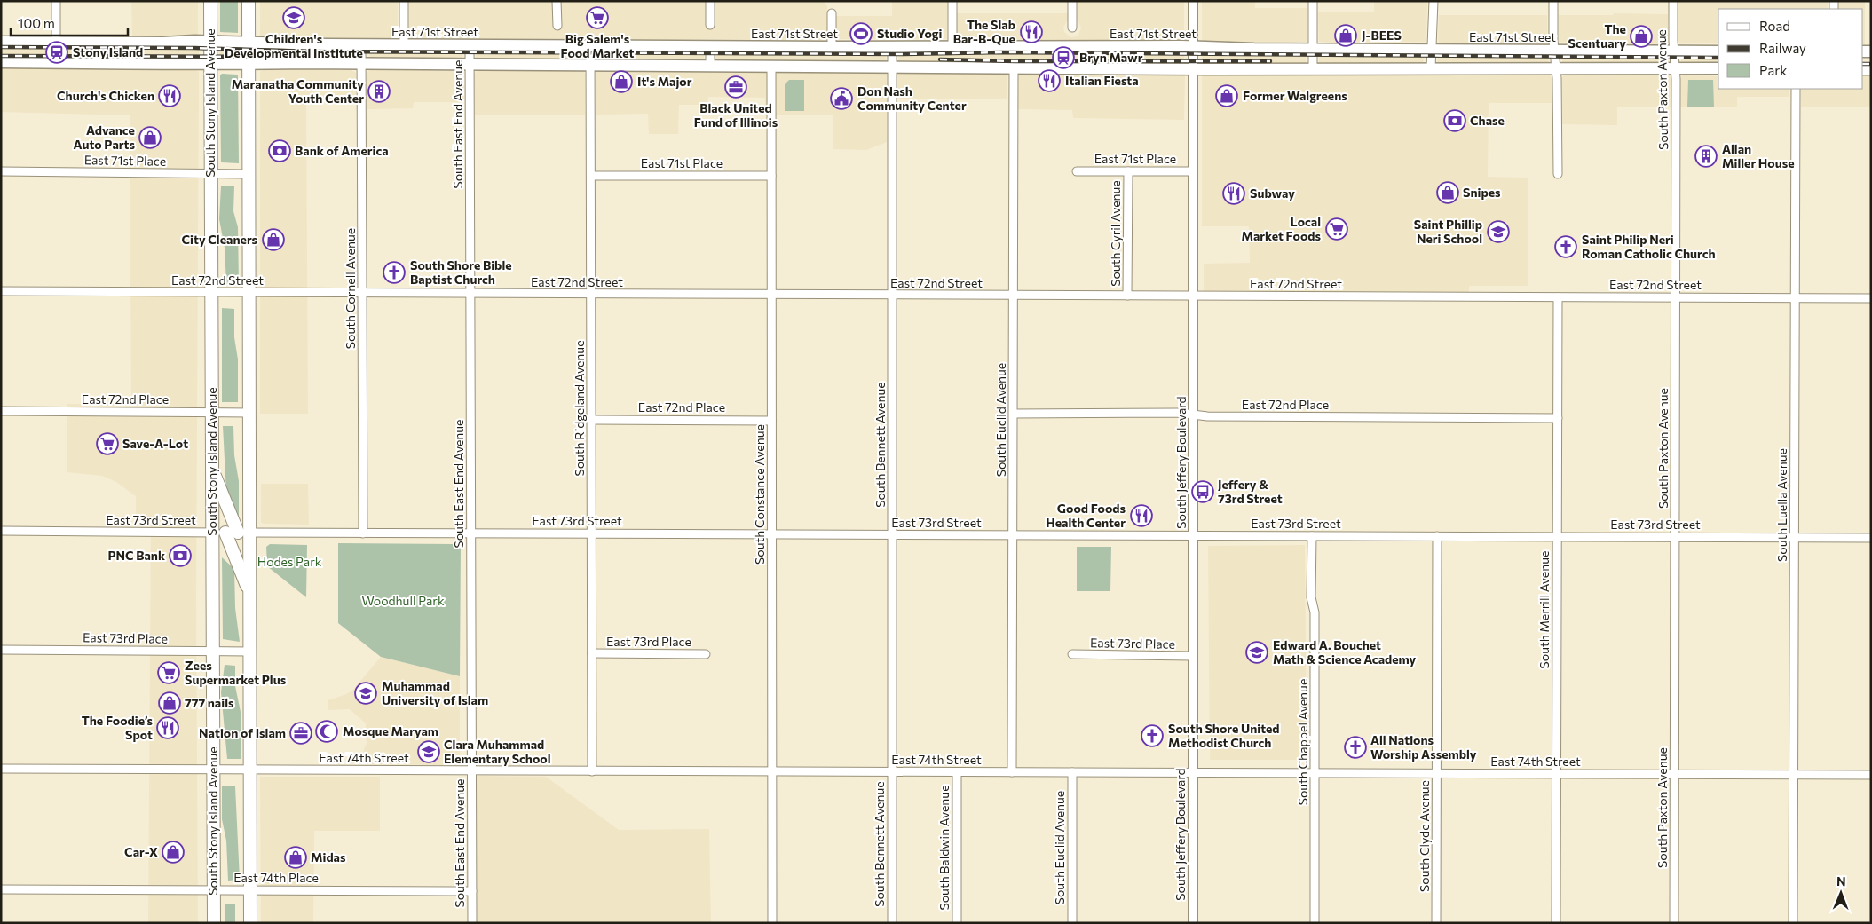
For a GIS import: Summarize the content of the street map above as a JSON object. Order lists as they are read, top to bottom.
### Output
{
  "streets": {
    "highway": ["South Stony Island Avenue"],
    "main road": ["East 71st Street"],
    "street": [
      "South Paxton Avenue",
      "South East End Avenue",
      "East 71st Place",
      "South Cyril Avenue",
      "East 72nd Street",
      "South Cornell Avenue",
      "East 72nd Place",
      "South Ridgeland Avenue",
      "South Euclid Avenue",
      "South Bennett Avenue",
      "South Jeffery Boulevard",
      "South Constance Avenue",
      "South Luella Avenue",
      "East 73rd Street",
      "South Merrill Avenue",
      "East 73rd Place",
      "South Chappel Avenue",
      "East 74th Street",
      "South Clyde Avenue",
      "South Baldwin Avenue",
      "East 74th Place"
    ]
  },
  "crossings": [
    ["East 71st Street", "South Paxton Avenue"],
    ["East 71st Street", "South Stony Island Avenue"],
    ["East 71st Street", "South East End Avenue"],
    ["East 71st Street", "South Cornell Avenue"],
    ["East 71st Street", "South Ridgeland Avenue"],
    ["East 71st Street", "South Bennett Avenue"],
    ["East 71st Street", "South Jeffery Boulevard"],
    ["South Paxton Avenue", "East 72nd Street"],
    ["South Paxton Avenue", "East 73rd Street"],
    ["South Paxton Avenue", "East 74th Street"],
    ["South Stony Island Avenue", "East 71st Place"],
    ["South Stony Island Avenue", "East 72nd Street"],
    ["South Stony Island Avenue", "East 72nd Place"],
    ["South Stony Island Avenue", "East 73rd Street"],
    ["South Stony Island Avenue", "East 73rd Place"],
    ["South Stony Island Avenue", "East 74th Street"],
    ["South Stony Island Avenue", "East 74th Place"],
    ["South East End Avenue", "East 72nd Street"],
    ["South East End Avenue", "East 73rd Street"],
    ["South East End Avenue", "East 74th Street"],
    ["South East End Avenue", "East 74th Place"],
    ["East 71st Place", "South Cyril Avenue"],
    ["East 71st Place", "South Ridgeland Avenue"],
    ["East 71st Place", "South Jeffery Boulevard"],
    ["East 71st Place", "South Constance Avenue"],
    ["South Cyril Avenue", "East 72nd Street"],
    ["East 72nd Street", "South Cornell Avenue"],
    ["East 72nd Street", "South Ridgeland Avenue"],
    ["East 72nd Street", "South Euclid Avenue"],
    ["East 72nd Street", "South Bennett Avenue"],
    ["East 72nd Street", "South Jeffery Boulevard"],
    ["East 72nd Street", "South Constance Avenue"],
    ["East 72nd Street", "South Luella Avenue"],
    ["East 72nd Street", "South Merrill Avenue"],
    ["South Cornell Avenue", "East 73rd Street"],
    ["East 72nd Place", "South Ridgeland Avenue"],
    ["East 72nd Place", "South Euclid Avenue"],
    ["East 72nd Place", "South Jeffery Boulevard"],
    ["East 72nd Place", "South Constance Avenue"],
    ["East 72nd Place", "South Merrill Avenue"],
    ["South Ridgeland Avenue", "East 73rd Street"],
    ["South Ridgeland Avenue", "East 73rd Place"],
    ["South Ridgeland Avenue", "East 74th Street"],
    ["South Euclid Avenue", "East 73rd Street"],
    ["South Euclid Avenue", "East 74th Street"],
    ["South Bennett Avenue", "East 73rd Street"],
    ["South Bennett Avenue", "East 74th Street"],
    ["South Jeffery Boulevard", "East 73rd Street"],
    ["South Jeffery Boulevard", "East 73rd Place"],
    ["South Jeffery Boulevard", "East 74th Street"],
    ["South Constance Avenue", "East 73rd Street"],
    ["South Constance Avenue", "East 74th Street"],
    ["South Luella Avenue", "East 73rd Street"],
    ["South Luella Avenue", "East 74th Street"],
    ["East 73rd Street", "South Merrill Avenue"],
    ["East 73rd Street", "South Chappel Avenue"],
    ["East 73rd Street", "South Clyde Avenue"],
    ["South Merrill Avenue", "East 74th Street"],
    ["South Chappel Avenue", "East 74th Street"],
    ["East 74th Street", "South Clyde Avenue"],
    ["East 74th Street", "South Baldwin Avenue"]
  ],
  "parks": ["Hodes Park", "Woodhull Park"],
  "places": {
    "school or university": [
      "Children's Developmental Institute",
      "Saint Phillip Neri School",
      "Edward A. Bouchet Math & Science Academy",
      "Muhammad University of Islam",
      "Clara Muhammad Elementary School"
    ],
    "supermarket": [
      "Big Salem's Food Market",
      "Local Market Foods",
      "Save-A-Lot",
      "Zees Supermarket Plus"
    ],
    "restaurant": [
      "The Slab Bar-B-Que",
      "Italian Fiesta",
      "Church's Chicken",
      "Subway",
      "Good Foods Health Center",
      "The Foodie’s Spot"
    ],
    "sports": ["Studio Yogi"],
    "shop": [
      "J-BEES",
      "The Scentuary",
      "It's Major",
      "Former Walgreens",
      "Advance Auto Parts",
      "Snipes",
      "City Cleaners",
      "777 nails",
      "Car-X",
      "Midas"
    ],
    "station": ["Stony Island", "Bryn Mawr"],
    "office": ["Black United Fund of Illinois", "Nation of Islam"],
    "building": ["Maranatha Community Youth Center", "Allan Miller House"],
    "public building": ["Don Nash Community Center"],
    "bank": ["Chase", "Bank of America", "PNC Bank"],
    "church": [
      "Saint Philip Neri Roman Catholic Church",
      "South Shore Bible Baptist Church",
      "South Shore United Methodist Church",
      "All Nations Worship Assembly"
    ],
    "bus stop": ["Jeffery & 73rd Street"],
    "mosque": ["Mosque Maryam"]
  },
  "legend": ["Road", "Railway", "Park"],
  "scale_bar": "100 m",
  "north": "top"
}
